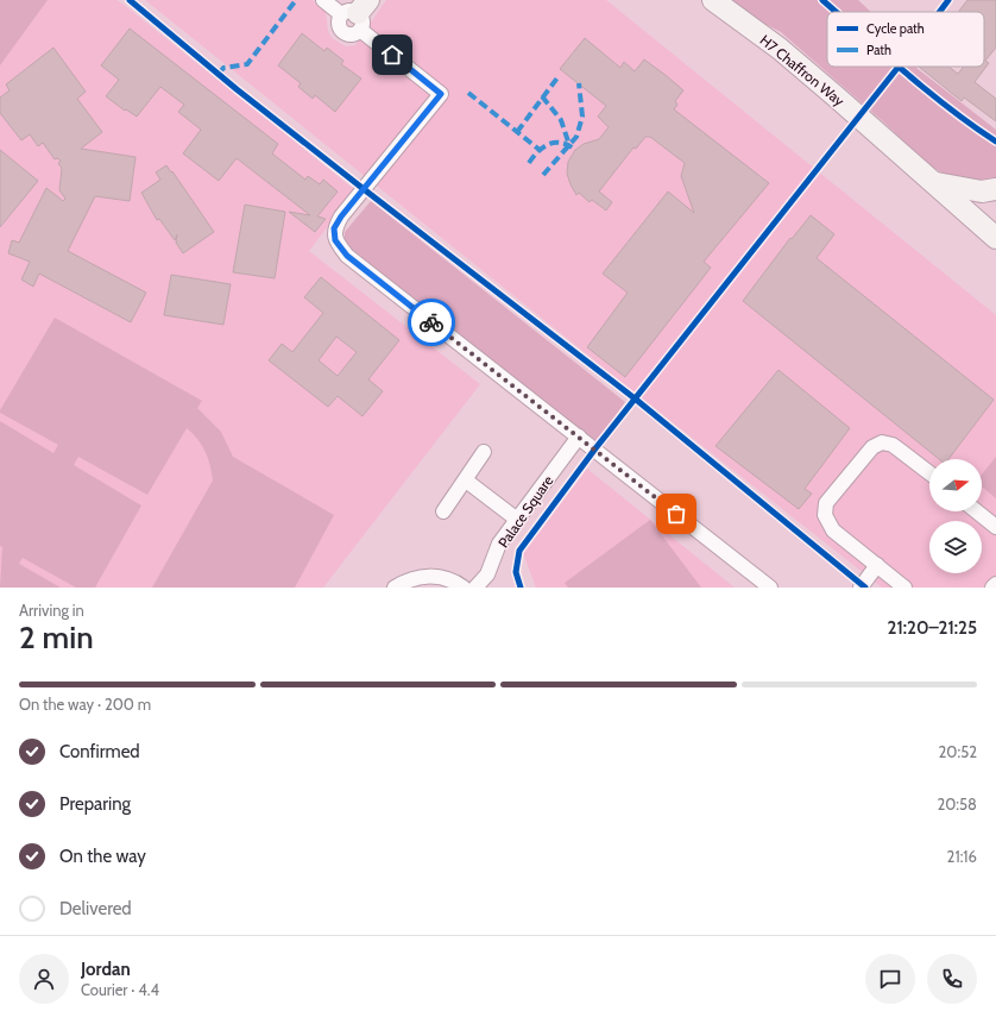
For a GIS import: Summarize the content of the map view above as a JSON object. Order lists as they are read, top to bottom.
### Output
{
  "streets": {
    "street": ["H7 Chaffron Way", "Palace Square"]
  },
  "legend": ["Cycle path", "Path"],
  "north": "right",
  "page": {
    "heading": ["2 min", "Arriving in", "21:20–21:25"],
    "panel": ["Jordan", "Courier · 4.4"],
    "bar": "On the way · 200 m",
    "list": [
      ["Confirmed", "20:52"],
      ["Preparing", "20:58"],
      ["On the way", "21:16"],
      "Delivered"
    ]
  }
}
